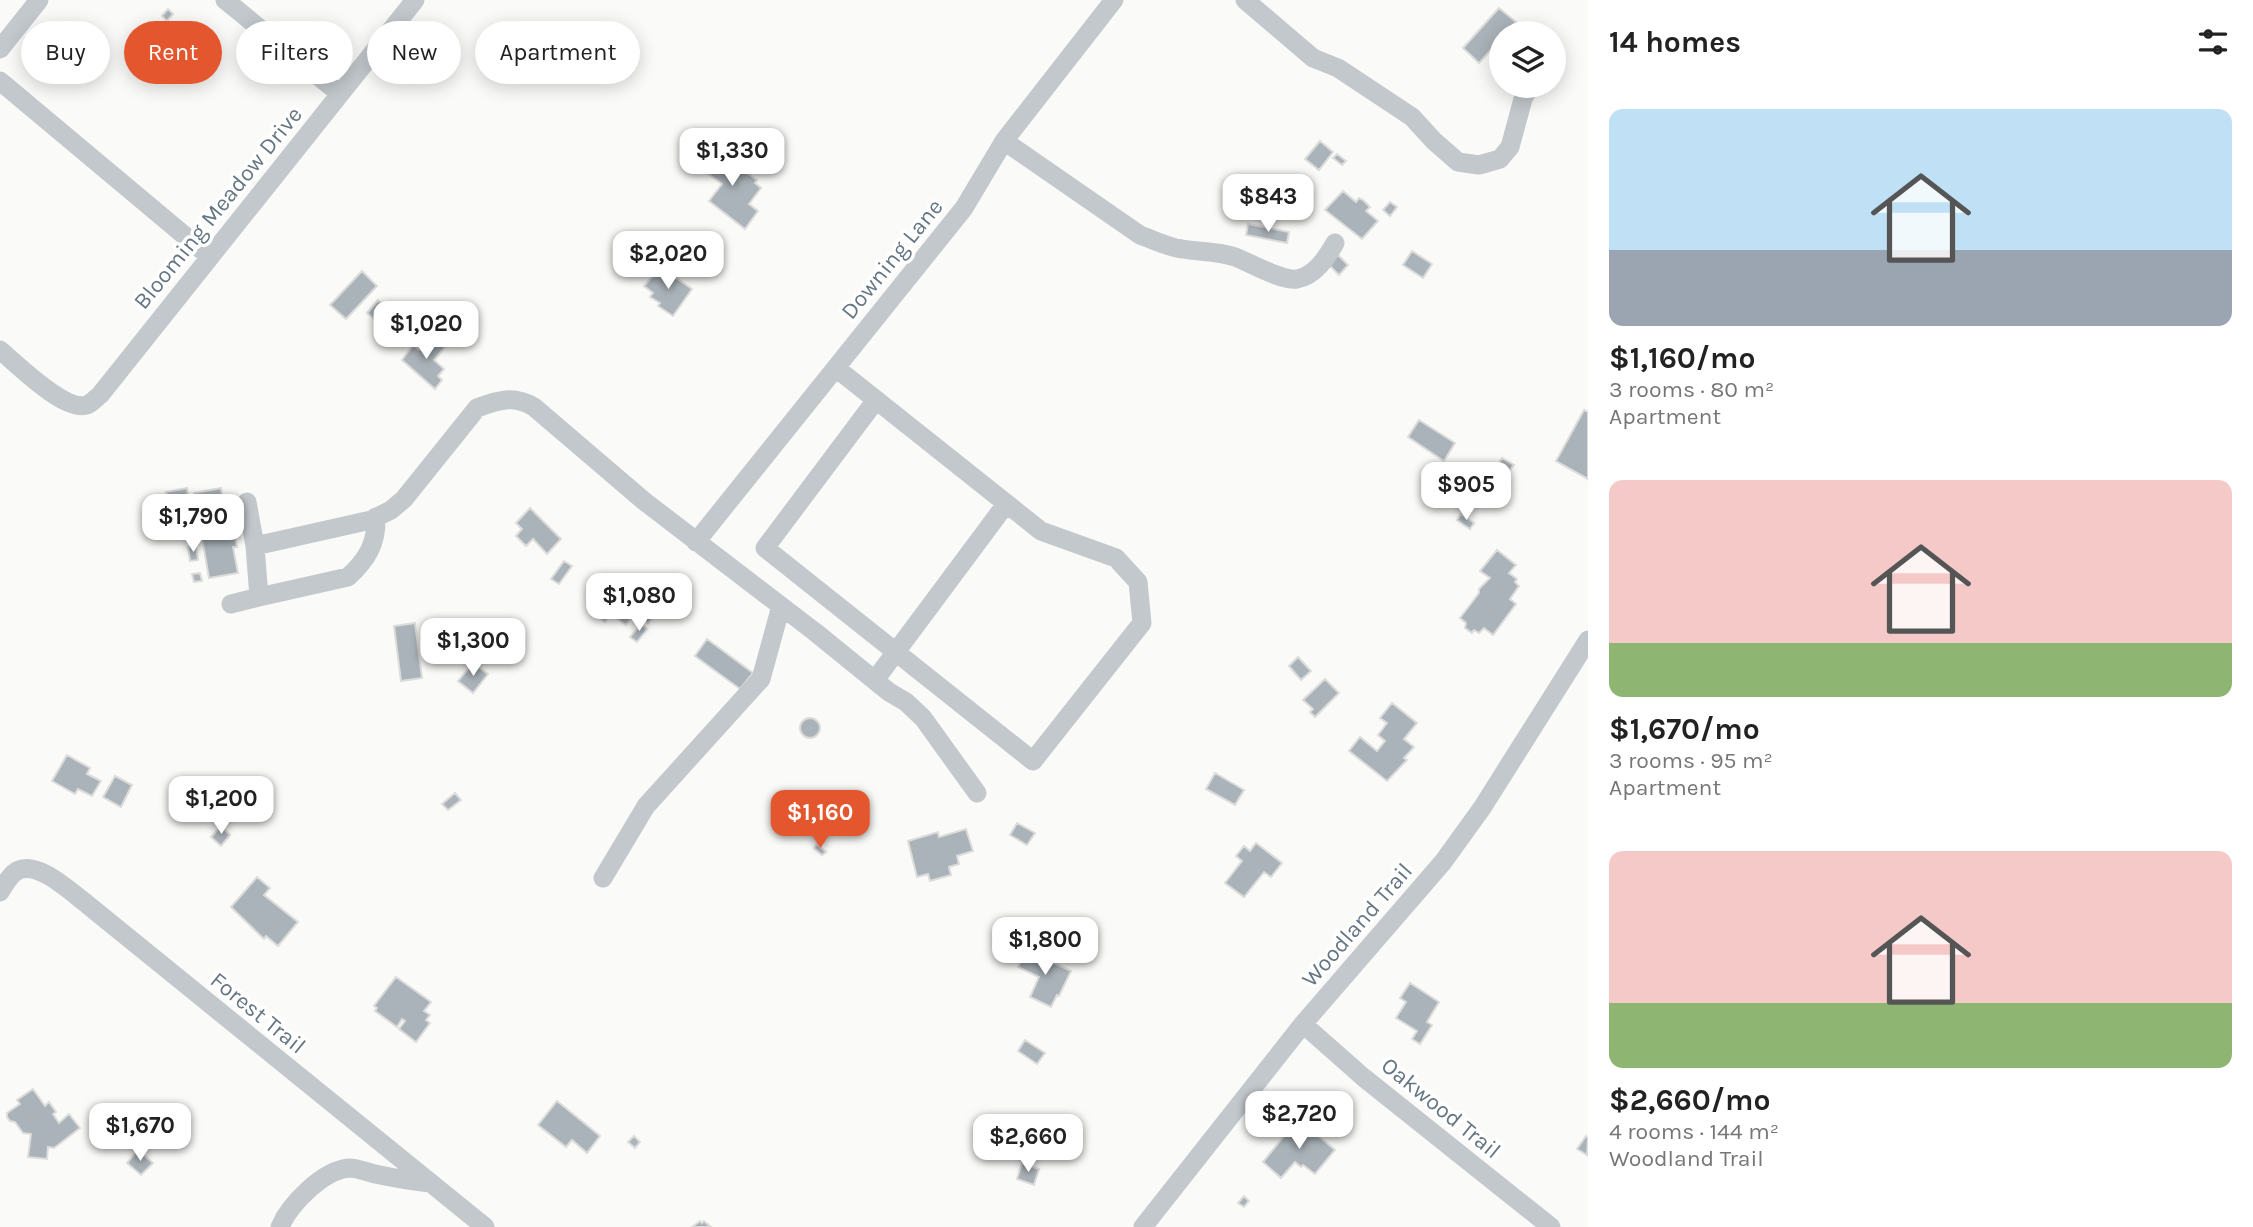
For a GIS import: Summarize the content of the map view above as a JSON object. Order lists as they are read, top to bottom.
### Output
{
  "streets": {
    "street": [
      "Blooming Meadow Drive",
      "Downing Lane",
      "Woodland Trail",
      "Forest Trail",
      "Oakwood Trail"
    ]
  },
  "crossings": [
    ["Woodland Trail", "Oakwood Trail"]
  ],
  "page": {
    "heading": "14 homes",
    "chip": [
      "Buy",
      "Rent",
      "Filters",
      "New",
      "Apartment"
    ],
    "list": [
      {
        "name": "$1,160/mo",
        "note": "3 rooms · 80 m² · Apartment"
      },
      {
        "name": "$1,670/mo",
        "note": "3 rooms · 95 m² · Apartment"
      },
      {
        "name": "$2,660/mo",
        "note": "4 rooms · 144 m² · Woodland Trail"
      }
    ],
    "price": [
      "$1,330",
      "$843",
      "$2,020",
      "$1,020",
      "$905",
      "$1,790",
      "$1,080",
      "$1,300",
      "$1,200",
      "$1,160",
      "$1,800",
      "$2,720",
      "$1,670",
      "$2,660"
    ]
  }
}
